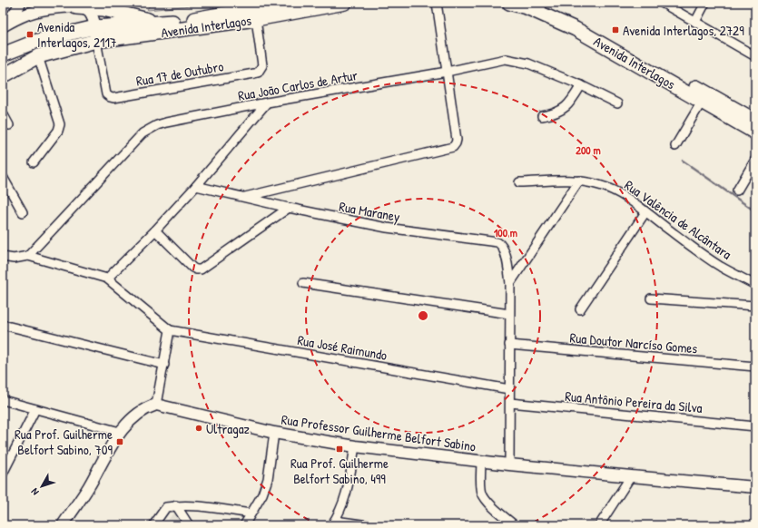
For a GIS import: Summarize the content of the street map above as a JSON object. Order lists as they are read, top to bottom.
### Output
{
  "streets": {
    "main road": ["Avenida Interlagos"],
    "street": [
      "Rua 17 de Outubro",
      "Rua João Carlos de Artur",
      "Rua Maraney",
      "Rua Valência de Alcântara",
      "Rua Doutor Narcíso Gomes",
      "Rua José Raimundo",
      "Rua Antônio Pereira da Silva",
      "Rua Professor Guilherme Belfort Sabino"
    ]
  },
  "crossings": [
    ["Avenida Interlagos", "Rua 17 de Outubro"],
    ["Rua Maraney", "Rua Doutor Narcíso Gomes"],
    ["Rua Maraney", "Rua José Raimundo"],
    ["Rua Maraney", "Rua Antônio Pereira da Silva"],
    ["Rua Maraney", "Rua Professor Guilherme Belfort Sabino"]
  ],
  "places": {
    "transit": [
      "Avenida Interlagos, 2729",
      "Avenida Interlagos, 2117",
      "Rua Prof. Guilherme Belfort Sabino, 709",
      "Rua Prof. Guilherme Belfort Sabino, 499"
    ],
    "other": ["Ultragaz"]
  },
  "north": "bottom left",
  "rings": ["200 m", "100 m"]
}
